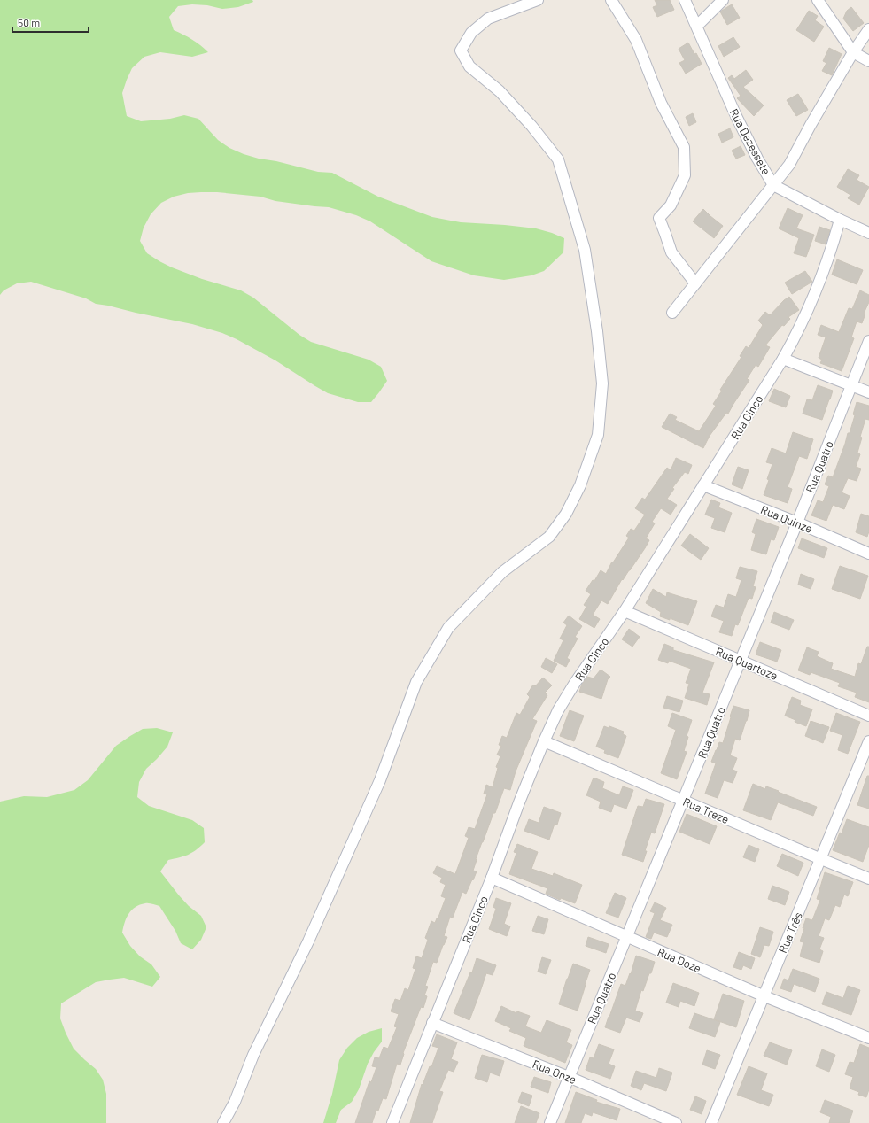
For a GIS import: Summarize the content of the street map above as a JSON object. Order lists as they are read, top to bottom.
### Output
{
  "streets": {
    "street": [
      "Rua Dezessete",
      "Rua Cinco",
      "Rua Quatro",
      "Rua Quinze",
      "Rua Quartoze",
      "Rua Treze",
      "Rua Três",
      "Rua Doze",
      "Rua Onze"
    ]
  },
  "crossings": [
    ["Rua Dezessete", "Rua Cinco"],
    ["Rua Cinco", "Rua Quinze"],
    ["Rua Cinco", "Rua Quartoze"],
    ["Rua Cinco", "Rua Treze"],
    ["Rua Cinco", "Rua Doze"],
    ["Rua Cinco", "Rua Onze"],
    ["Rua Quatro", "Rua Quinze"],
    ["Rua Quatro", "Rua Quartoze"],
    ["Rua Quatro", "Rua Treze"],
    ["Rua Quatro", "Rua Doze"],
    ["Rua Quatro", "Rua Onze"],
    ["Rua Treze", "Rua Três"],
    ["Rua Três", "Rua Doze"]
  ],
  "scale_bar": "50 m"
}
